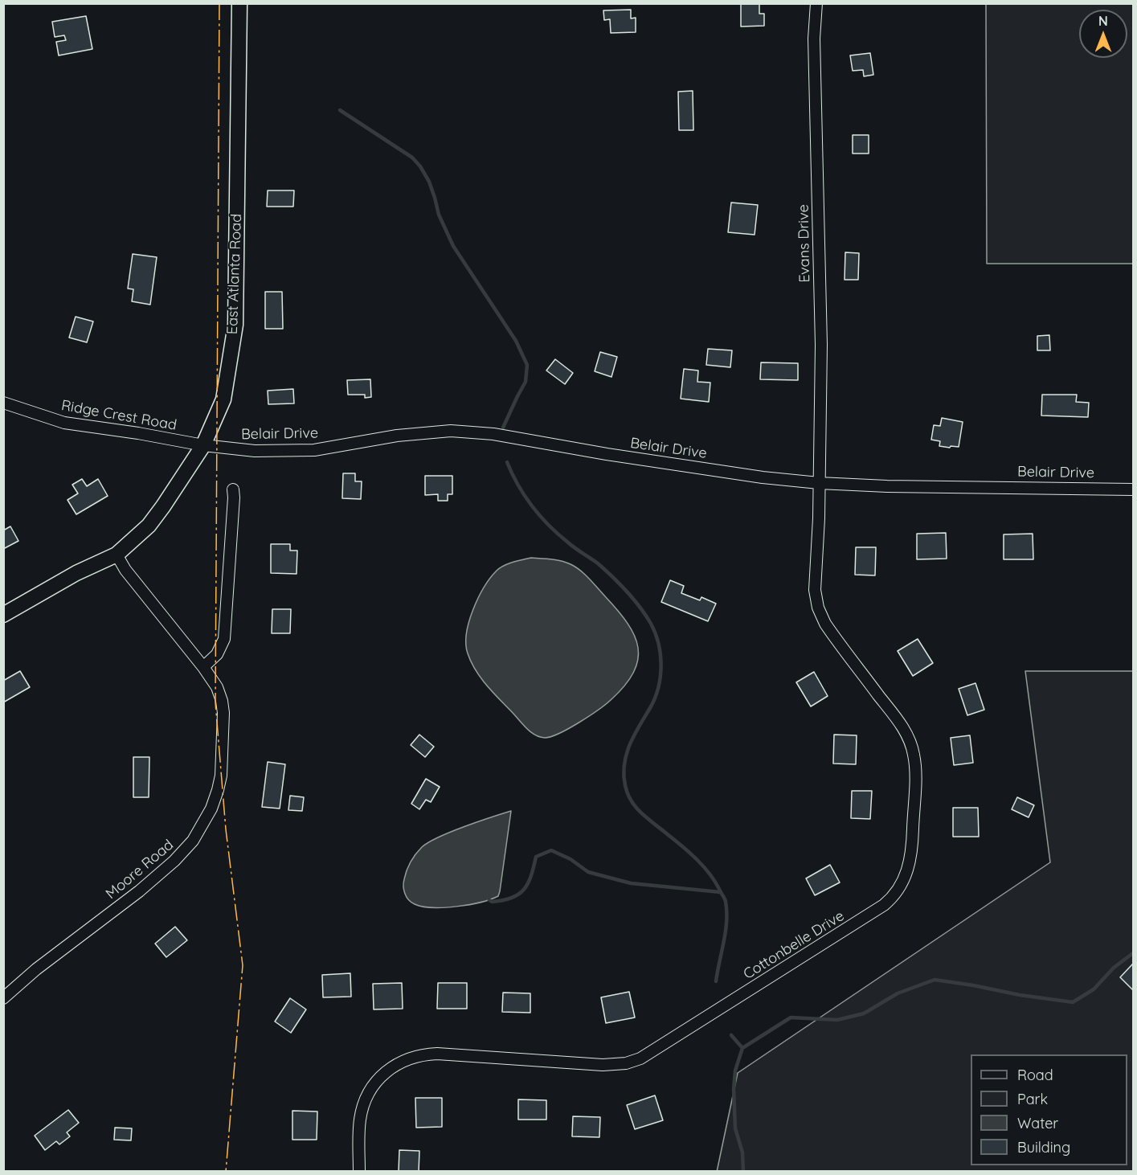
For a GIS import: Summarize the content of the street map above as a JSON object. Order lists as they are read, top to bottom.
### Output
{
  "streets": {
    "street": [
      "Evans Drive",
      "East Atlanta Road",
      "Ridge Crest Road",
      "Belair Drive",
      "Moore Road",
      "Cottonbelle Drive"
    ]
  },
  "crossings": [
    ["Evans Drive", "Belair Drive"],
    ["Evans Drive", "Cottonbelle Drive"],
    ["East Atlanta Road", "Ridge Crest Road"],
    ["East Atlanta Road", "Belair Drive"],
    ["East Atlanta Road", "Moore Road"],
    ["Ridge Crest Road", "Belair Drive"],
    ["Belair Drive", "Cottonbelle Drive"]
  ],
  "legend": [
    "Road",
    "Park",
    "Water",
    "Building"
  ],
  "north": "top"
}
